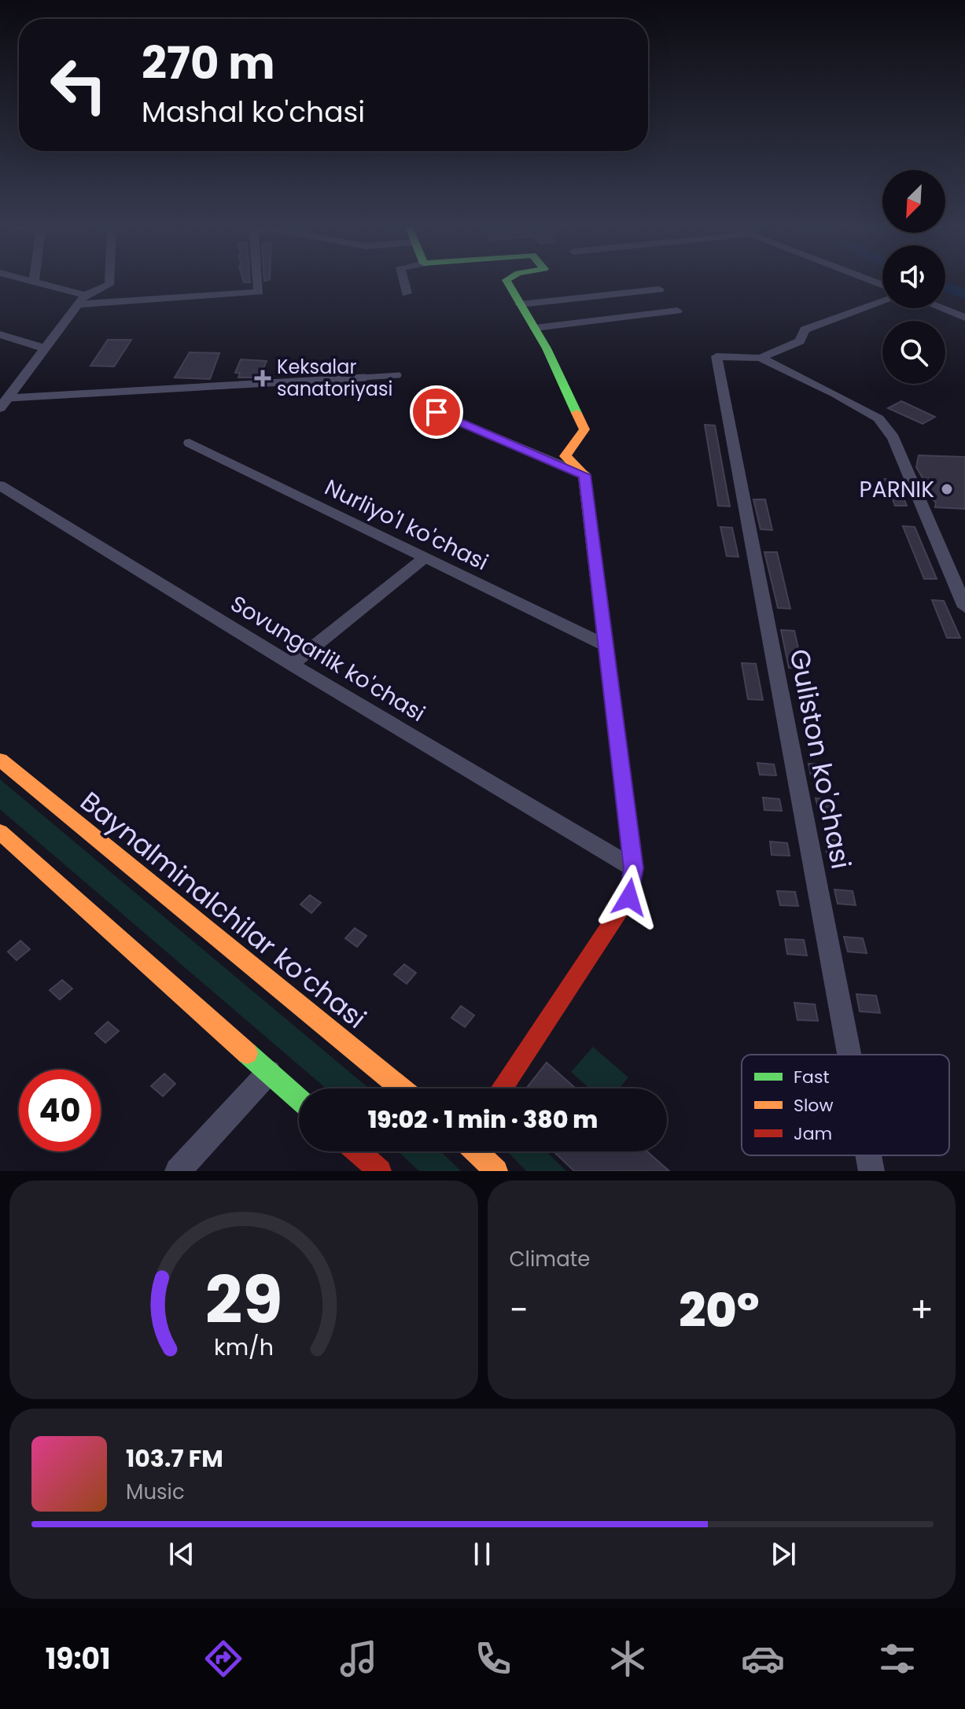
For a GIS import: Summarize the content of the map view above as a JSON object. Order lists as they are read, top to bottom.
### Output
{
  "streets": {
    "street": [
      "Nurliyo'l ko'chasi",
      "Sovungarlik ko'chasi",
      "Guliston ko'chasi",
      "Baynalminalchilar ko’chasi"
    ]
  },
  "places": {
    "health": ["Keksalar sanatoriyasi"],
    "other": ["PARNIK"]
  },
  "legend": ["Fast", "Slow", "Jam"],
  "north": "bottom left",
  "page": {
    "turn": ["270 m", "Mashal ko'chasi"],
    "limit": "40",
    "trip": "19:02 · 1 min · 380 m",
    "tile": "Climate",
    "heat": ["−", "20°", "+"],
    "song": ["103.7 FM", "Music"],
    "tabs": "19:01",
    "gauge": ["29", "km/h"]
  }
}
